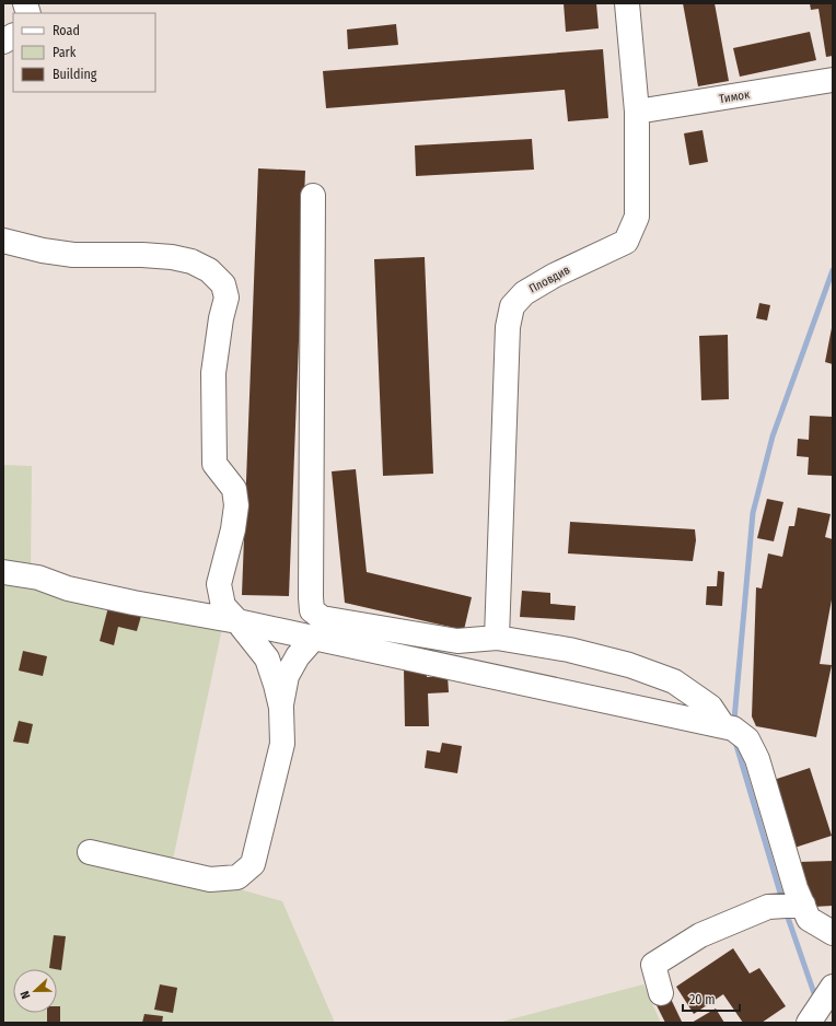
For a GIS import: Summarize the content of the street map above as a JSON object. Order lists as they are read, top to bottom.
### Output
{
  "streets": {
    "street": ["Тимок", "Пловдив"]
  },
  "crossings": [
    ["Тимок", "Пловдив"]
  ],
  "legend": ["Road", "Park", "Building"],
  "scale_bar": "20 m",
  "north": "left"
}
